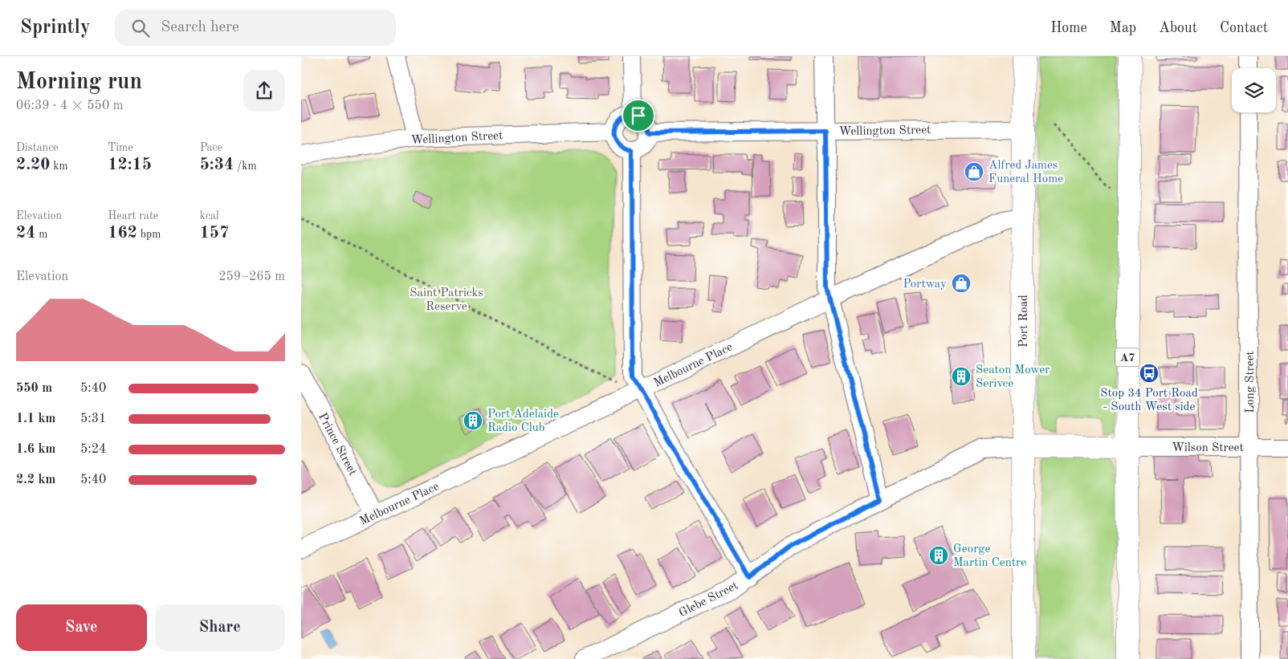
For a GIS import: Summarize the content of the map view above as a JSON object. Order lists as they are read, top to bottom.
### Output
{
  "streets": {
    "highway": ["Port Road", "A7"],
    "street": [
      "Wellington Street",
      "Melbourne Place",
      "Long Street",
      "Prince Street",
      "Wilson Street",
      "Glebe Street"
    ]
  },
  "crossings": [
    ["Wellington Street", "Port Road"],
    ["Port Road", "Melbourne Place"],
    ["Port Road", "Glebe Street"],
    ["A7", "Wilson Street"],
    ["Melbourne Place", "Prince Street"],
    ["Long Street", "Wilson Street"]
  ],
  "parks": ["Saint Patricks Reserve"],
  "places": {
    "shop": ["Alfred James Funeral Home", "Portway"],
    "bus stop": ["Stop 34 Port Road - South West side"],
    "building": ["Seaton Mower Serivce", "Port Adelaide Radio Club", "George Martin Centre"]
  },
  "page": {
    "header": "Sprintly",
    "search": "Search here",
    "nav": [
      "Home",
      "Map",
      "About",
      "Contact"
    ],
    "heading": ["Morning run", "06:39 · 4 × 550 m"],
    "stats": [
      ["Distance", "2.20 km"],
      ["Time", "12:15"],
      ["Pace", "5:34 /km"],
      ["Elevation", "24 m"],
      ["Heart rate", "162 bpm"],
      ["kcal", "157"]
    ],
    "chart": ["Elevation", "259–265 m"],
    "list": [
      {
        "name": "550 m",
        "note": "5:40"
      },
      {
        "name": "1.1 km",
        "note": "5:31"
      },
      {
        "name": "1.6 km",
        "note": "5:24"
      },
      {
        "name": "2.2 km",
        "note": "5:40"
      }
    ],
    "buttons": ["Save", "Share"]
  }
}
